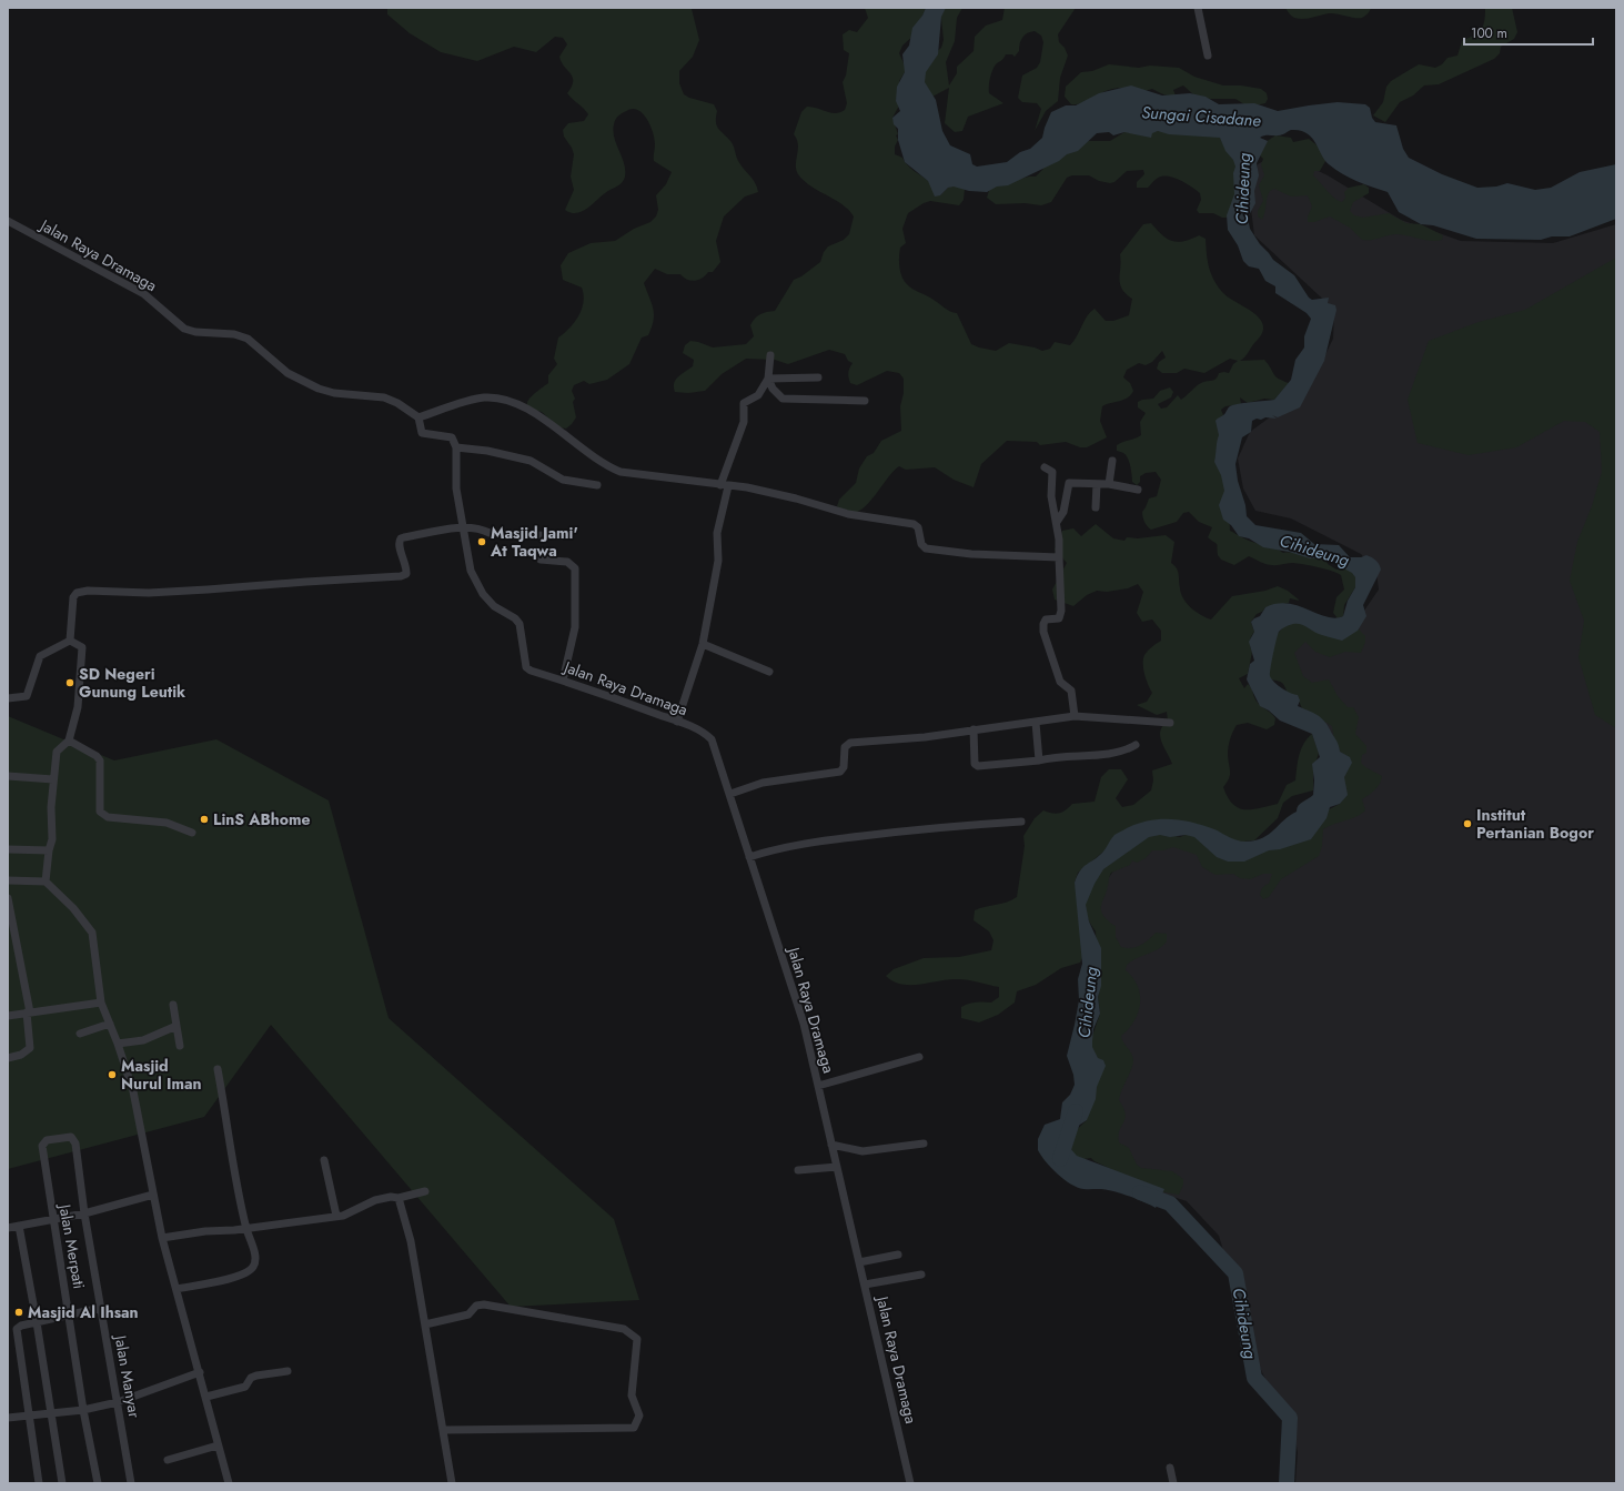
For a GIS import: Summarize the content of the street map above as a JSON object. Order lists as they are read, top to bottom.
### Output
{
  "streets": {
    "street": ["Jalan Raya Dramaga", "Jalan Merpati", "Jalan Manyar"]
  },
  "crossings": [
    ["Jalan Merpati", "Jalan Manyar"]
  ],
  "water": ["Sungai Cisadane", "Cihideung"],
  "places": [
    "Masjid Jami' At Taqwa",
    "SD Negeri Gunung Leutik",
    "LinS ABhome",
    "Institut Pertanian Bogor",
    "Masjid Nurul Iman",
    "Masjid Al Ihsan"
  ],
  "scale_bar": "100 m"
}
